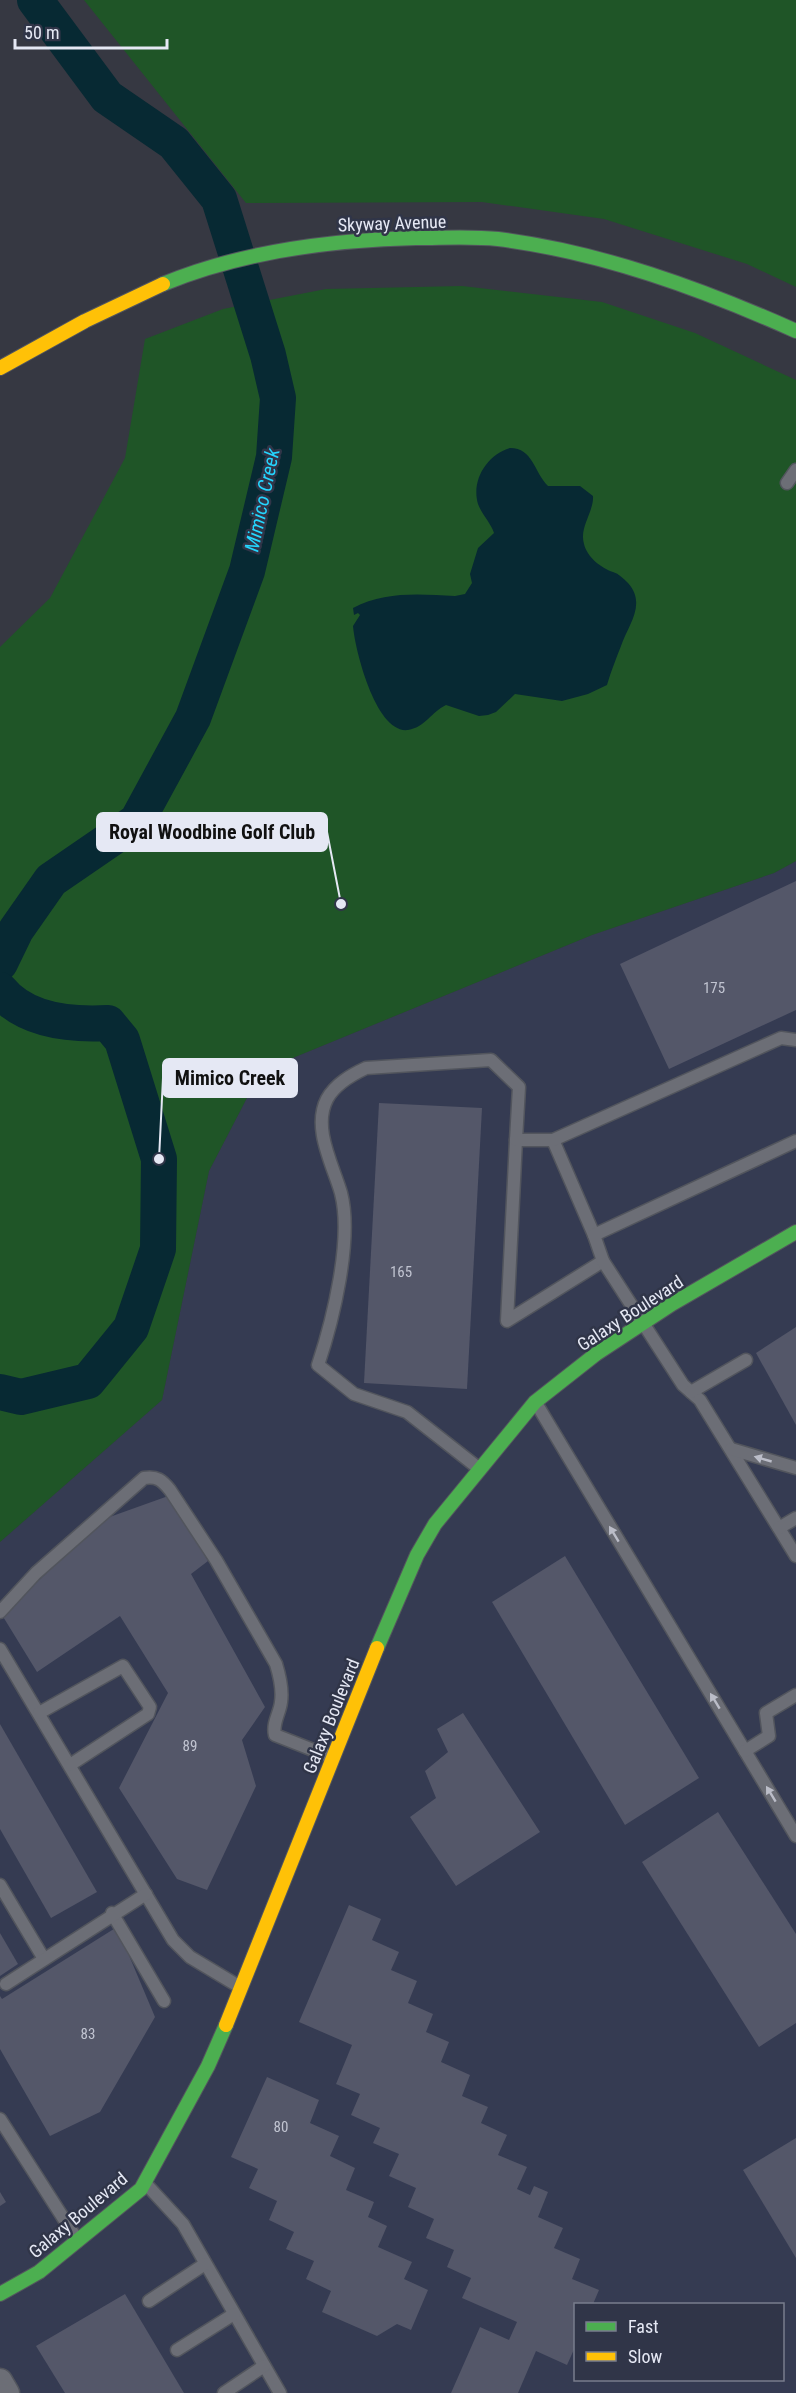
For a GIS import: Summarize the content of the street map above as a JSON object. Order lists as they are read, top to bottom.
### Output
{
  "streets": {
    "street": ["Skyway Avenue", "Galaxy Boulevard"]
  },
  "water": ["Mimico Creek"],
  "places": ["Royal Woodbine Golf Club", "Mimico Creek"],
  "house_numbers": [
    "175",
    "165",
    "89",
    "83",
    "80"
  ],
  "legend": ["Fast", "Slow"],
  "scale_bar": "50 m"
}
